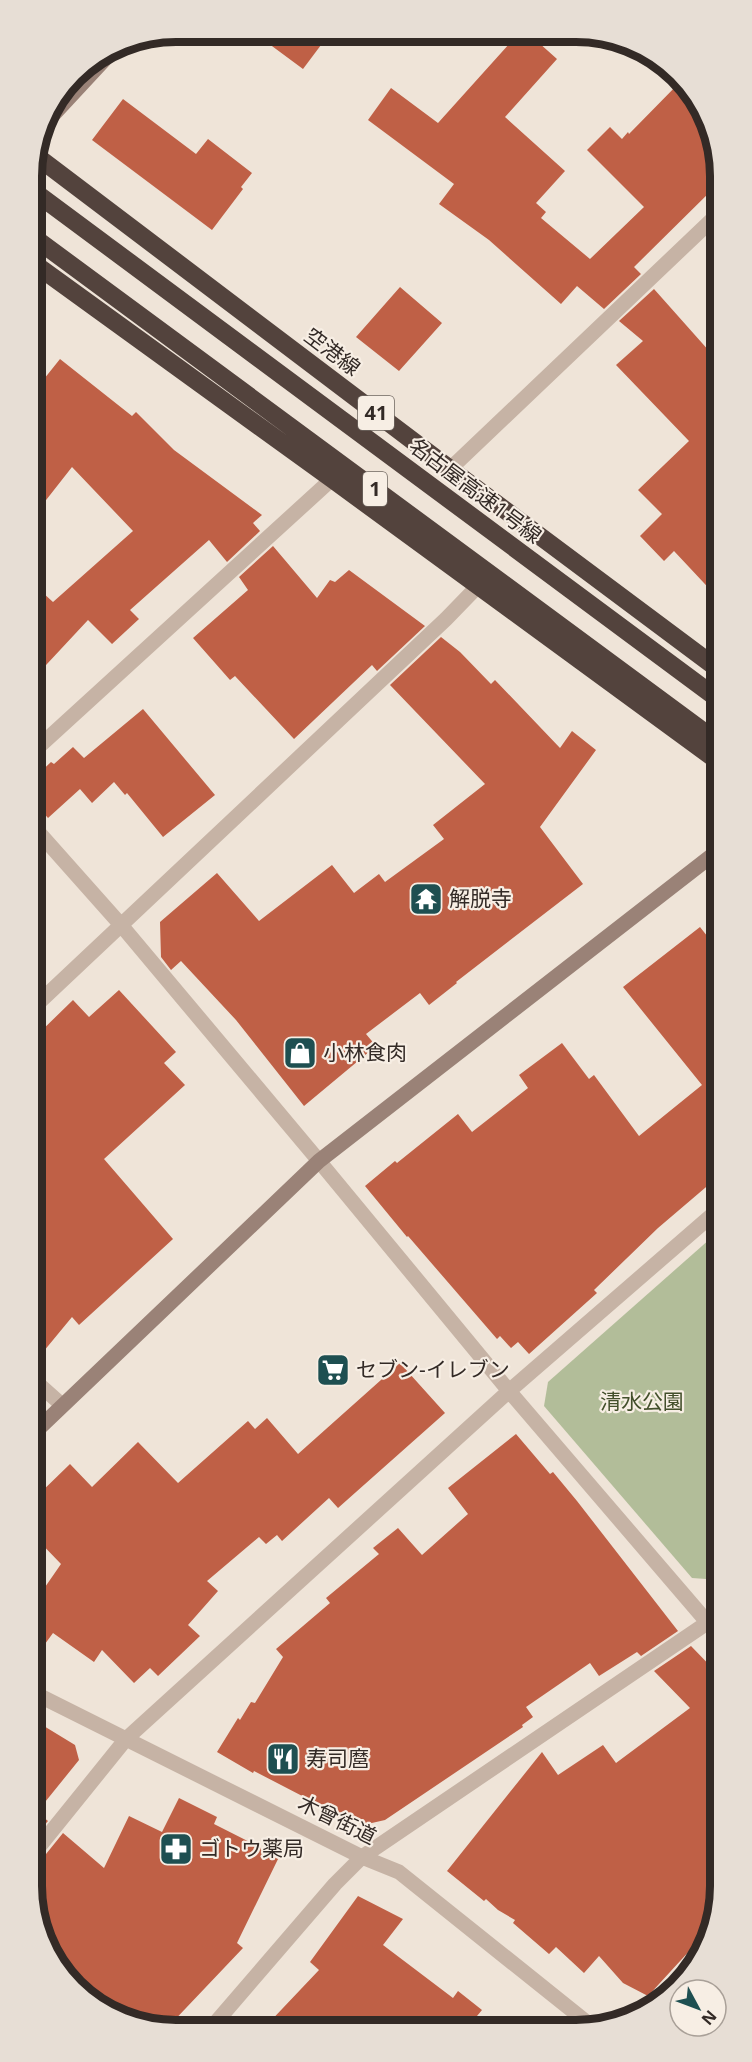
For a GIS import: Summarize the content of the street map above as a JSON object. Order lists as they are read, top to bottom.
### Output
{
  "streets": {
    "highway": [
      "空港線",
      "41",
      "1",
      "名古屋高速1号線"
    ],
    "street": ["木曾街道"]
  },
  "parks": ["清水公園"],
  "places": {
    "temple": ["解脱寺"],
    "shop": ["小林食肉"],
    "supermarket": ["セブン-イレブン"],
    "restaurant": ["寿司麿"],
    "pharmacy": ["ゴトウ薬局"]
  },
  "north": "bottom right"
}
